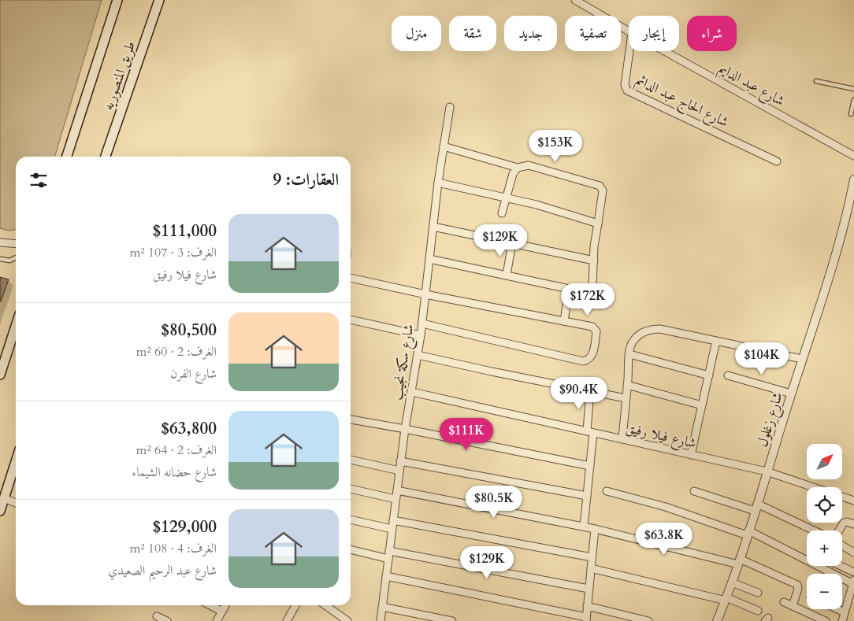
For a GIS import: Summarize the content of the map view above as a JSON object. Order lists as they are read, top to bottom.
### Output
{
  "streets": {
    "main road": ["طريق المنصوريه"],
    "street": [
      "شارع عبد الدايم",
      "شارع الحاج عبد الدائم",
      "شارع سكة نجيب",
      "شارع زغلول",
      "شارع فيلا رفيق"
    ]
  },
  "crossings": [
    ["شارع سكة نجيب", "شارع فيلا رفيق"],
    ["شارع زغلول", "شارع فيلا رفيق"]
  ],
  "north": "top right",
  "page": {
    "chip": [
      "شراء",
      "إيجار",
      "تصفية",
      "جديد",
      "شقة",
      "منزل"
    ],
    "price": [
      "$153K",
      "$129K",
      "$172K",
      "$104K",
      "$90.4K",
      "$111K",
      "$80.5K",
      "$63.8K",
      "$129K"
    ],
    "heading": "العقارات: 9",
    "list": [
      {
        "name": "$111,000",
        "note": "الغرف: 3 · 107 m² · شارع فيلا رفيق"
      },
      {
        "name": "$80,500",
        "note": "الغرف: 2 · 60 m² · شارع الفرن"
      },
      {
        "name": "$63,800",
        "note": "الغرف: 2 · 64 m² · شارع حضانه الشيماء"
      },
      {
        "name": "$129,000",
        "note": "الغرف: 4 · 108 m² · شارع عبد الرحيم الصعيدي"
      }
    ],
    "map_buttons": ["+", "−"]
  }
}
